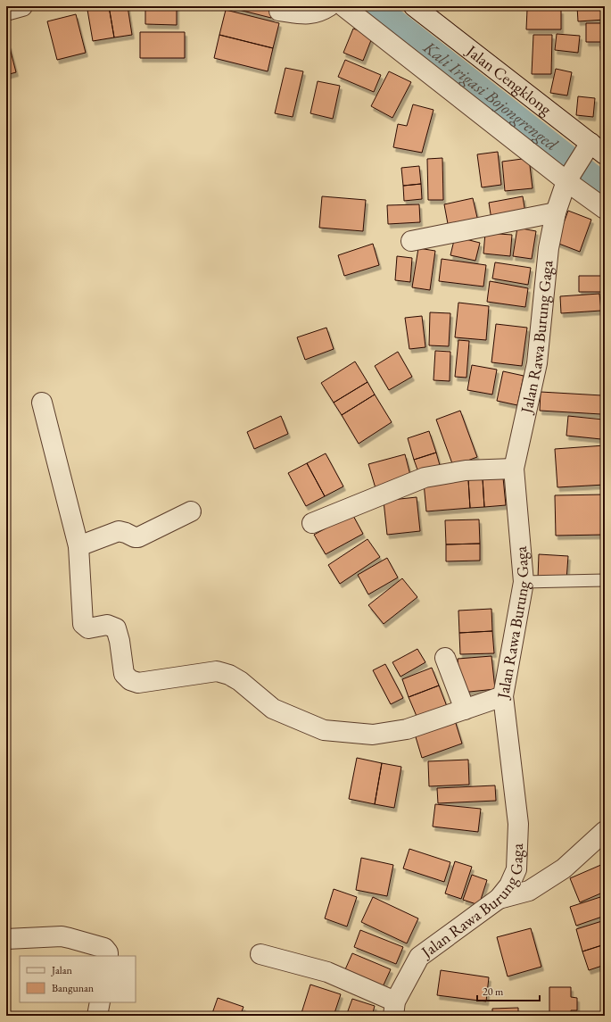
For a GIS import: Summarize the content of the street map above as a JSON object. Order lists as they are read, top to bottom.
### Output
{
  "streets": {
    "street": ["Jalan Cengklong", "Jalan Rawa Burung Gaga"]
  },
  "crossings": [
    ["Jalan Cengklong", "Jalan Rawa Burung Gaga"]
  ],
  "water": ["Kali Irigasi Bojongrenged"],
  "legend": ["Jalan", "Bangunan"],
  "scale_bar": "20 m"
}
